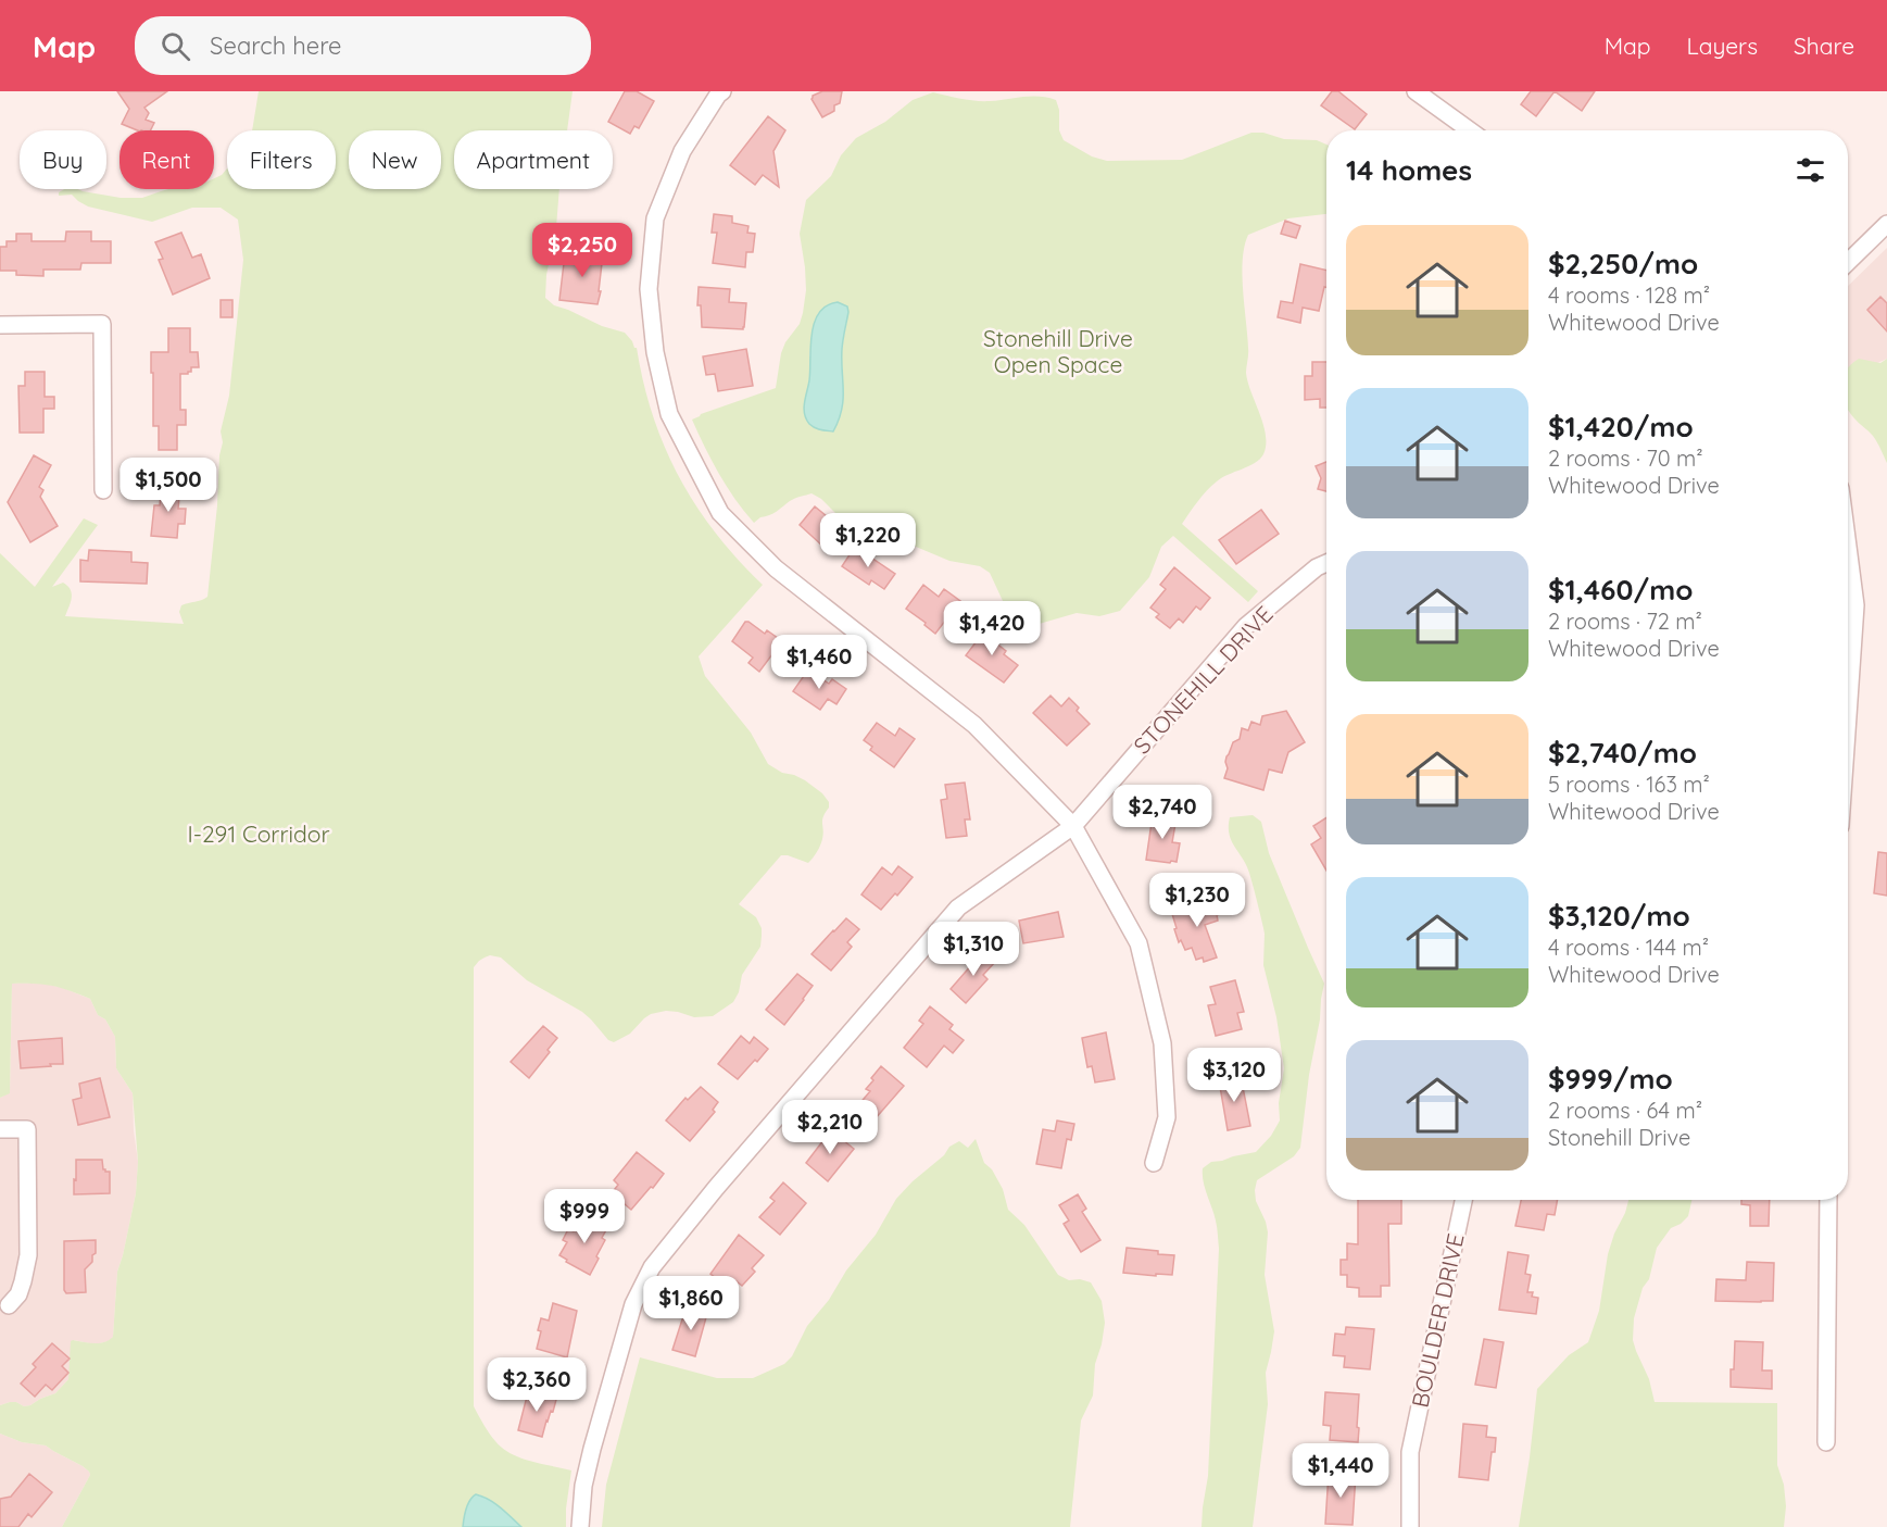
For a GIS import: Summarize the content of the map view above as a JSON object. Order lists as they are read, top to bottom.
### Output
{
  "streets": {
    "street": ["STONEHILL DRIVE", "BOULDER DRIVE"]
  },
  "parks": ["Stonehill Drive Open Space", "I-291 Corridor"],
  "page": {
    "header": "Map",
    "search": "Search here",
    "nav": ["Map", "Layers", "Share"],
    "chip": [
      "Buy",
      "Rent",
      "Filters",
      "New",
      "Apartment"
    ],
    "heading": "14 homes",
    "list": [
      {
        "name": "$2,250/mo",
        "note": "4 rooms · 128 m² · Whitewood Drive"
      },
      {
        "name": "$1,420/mo",
        "note": "2 rooms · 70 m² · Whitewood Drive"
      },
      {
        "name": "$1,460/mo",
        "note": "2 rooms · 72 m² · Whitewood Drive"
      },
      {
        "name": "$2,740/mo",
        "note": "5 rooms · 163 m² · Whitewood Drive"
      },
      {
        "name": "$3,120/mo",
        "note": "4 rooms · 144 m² · Whitewood Drive"
      },
      {
        "name": "$999/mo",
        "note": "2 rooms · 64 m² · Stonehill Drive"
      }
    ],
    "price": [
      "$2,250",
      "$1,500",
      "$1,220",
      "$1,420",
      "$1,460",
      "$2,740",
      "$1,230",
      "$1,310",
      "$3,120",
      "$2,210",
      "$999",
      "$1,860",
      "$2,360",
      "$1,440"
    ]
  }
}
